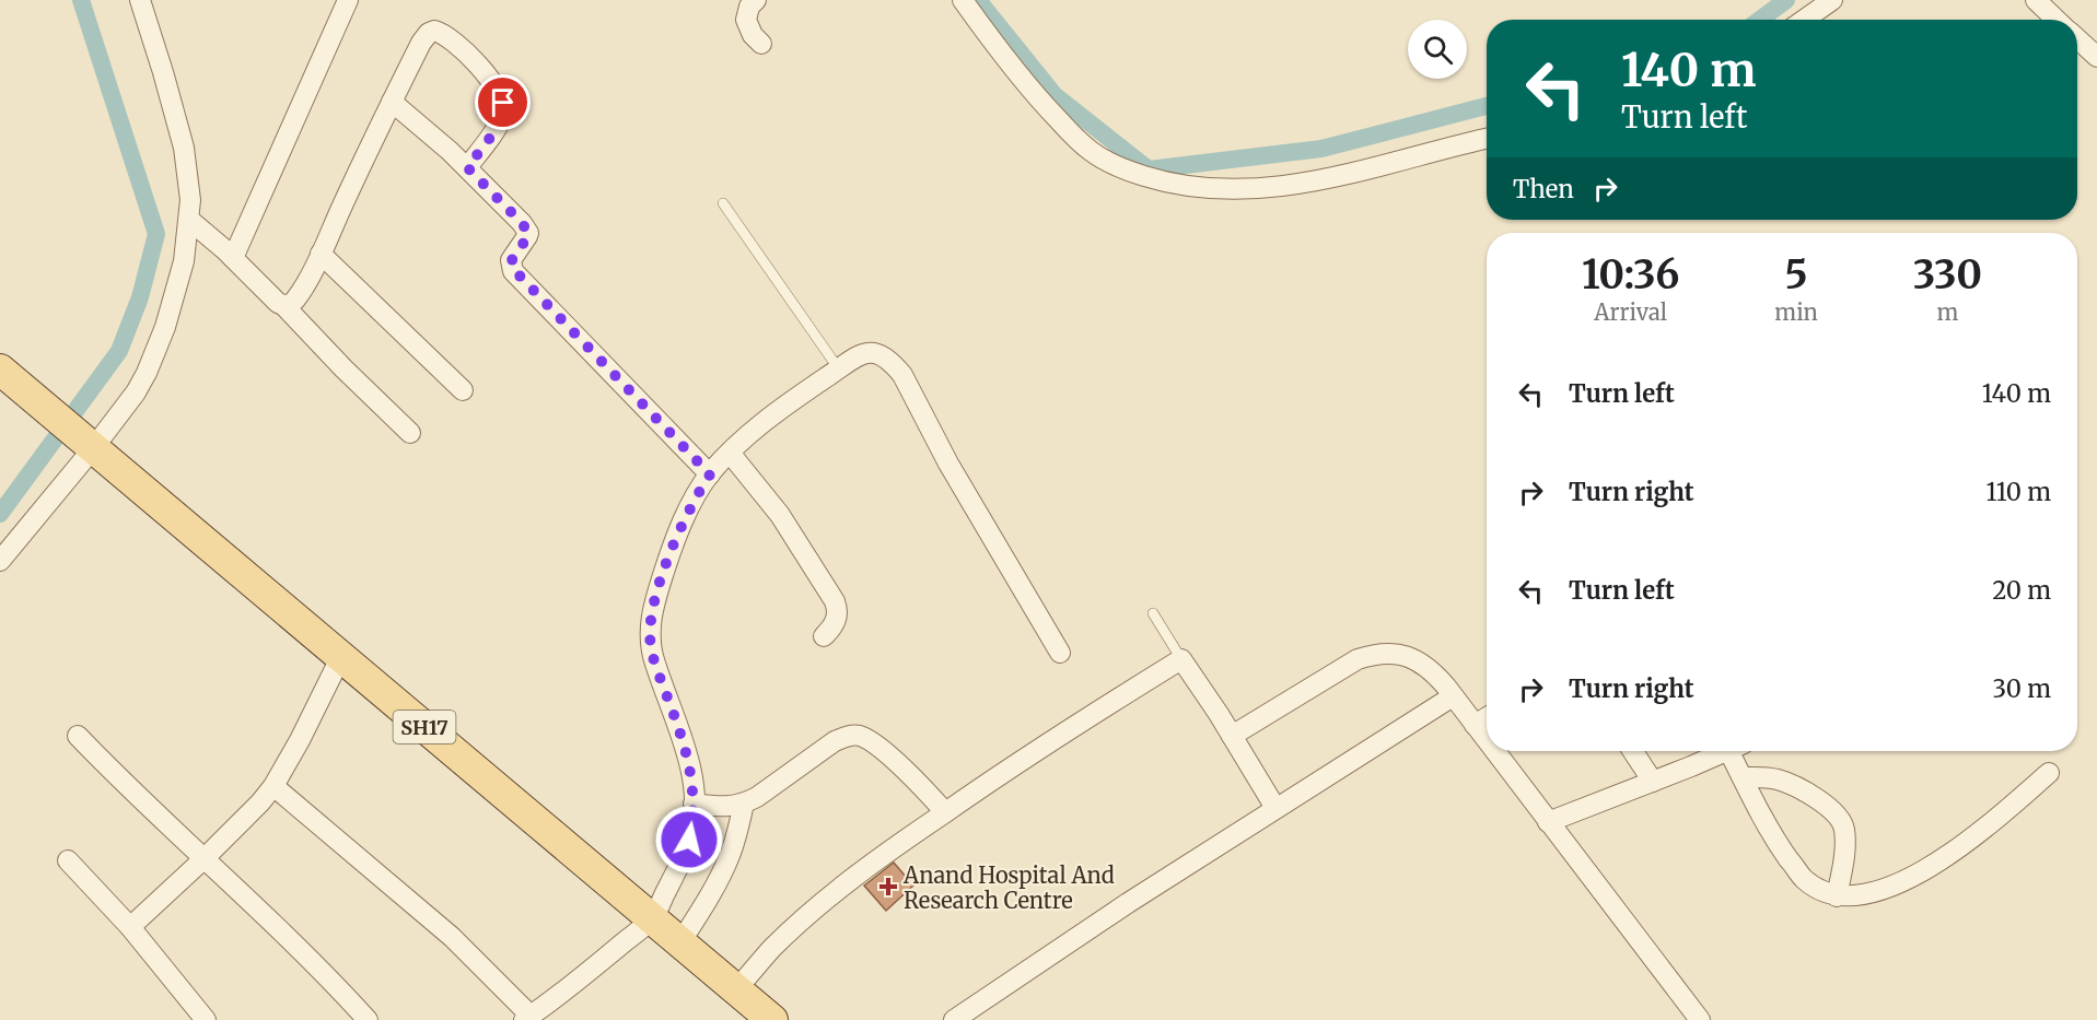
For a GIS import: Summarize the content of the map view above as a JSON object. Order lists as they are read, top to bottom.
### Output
{
  "streets": {
    "main road": ["SH17"]
  },
  "places": {
    "health": ["Anand Hospital And Research Centre"]
  },
  "page": {
    "turn": ["140 m", "Turn left"],
    "then": "Then",
    "eta": [
      "10:36",
      "Arrival",
      "5",
      "min",
      "330",
      "m"
    ],
    "list": [
      {
        "name": "Turn left",
        "value": "140 m"
      },
      {
        "name": "Turn right",
        "value": "110 m"
      },
      {
        "name": "Turn left",
        "value": "20 m"
      },
      {
        "name": "Turn right",
        "value": "30 m"
      }
    ]
  }
}
